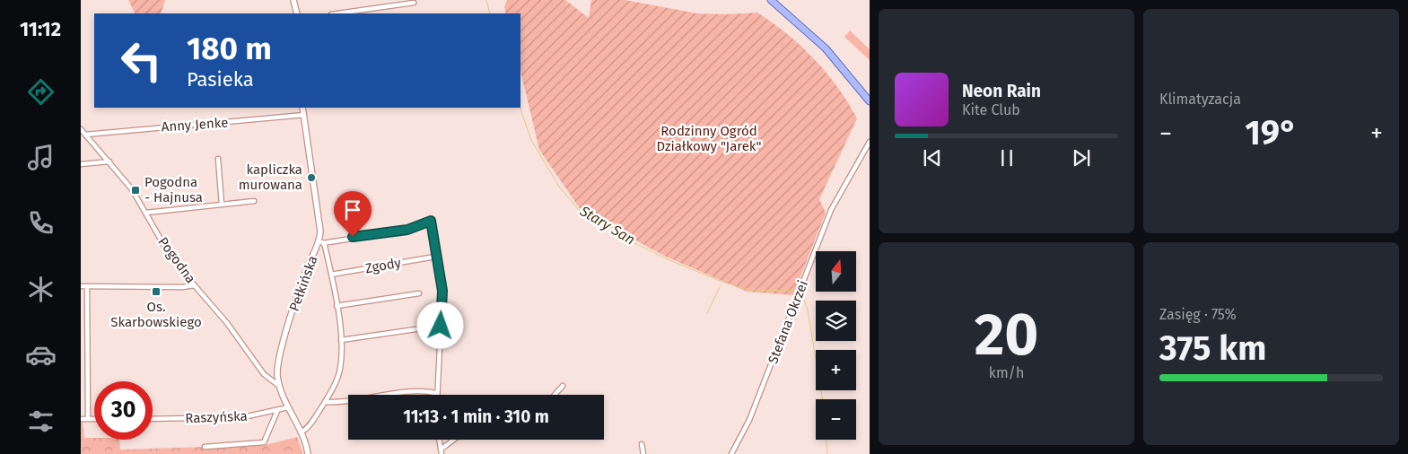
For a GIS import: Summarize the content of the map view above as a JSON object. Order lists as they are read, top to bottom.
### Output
{
  "streets": {
    "street": [
      "Anny Jenke",
      "Pogodna",
      "Zgody",
      "Pełkińska",
      "Stefana Okrzei",
      "Raszyńska"
    ]
  },
  "crossings": [
    ["Anny Jenke", "Pogodna"],
    ["Anny Jenke", "Pełkińska"],
    ["Pogodna", "Pełkińska"],
    ["Pełkińska", "Raszyńska"]
  ],
  "water": ["Stary San"],
  "parks": ["Rodzinny Ogród Działkowy \"Jarek\""],
  "places": {
    "other": ["kapliczka murowana"],
    "transit": ["Pogodna - Hajnusa", "Os. Skarbowskiego"]
  },
  "north": "top",
  "page": {
    "tabs": "11:12",
    "tile": [
      "Klimatyzacja",
      ["20", "km/h"],
      ["Zasięg · 75%", "375 km"]
    ],
    "turn": ["180 m", "Pasieka"],
    "song": ["Neon Rain", "Kite Club"],
    "heat": ["−", "19°", "+"],
    "map_buttons": ["+", "−"],
    "limit": "30",
    "trip": "11:13 · 1 min · 310 m"
  }
}
